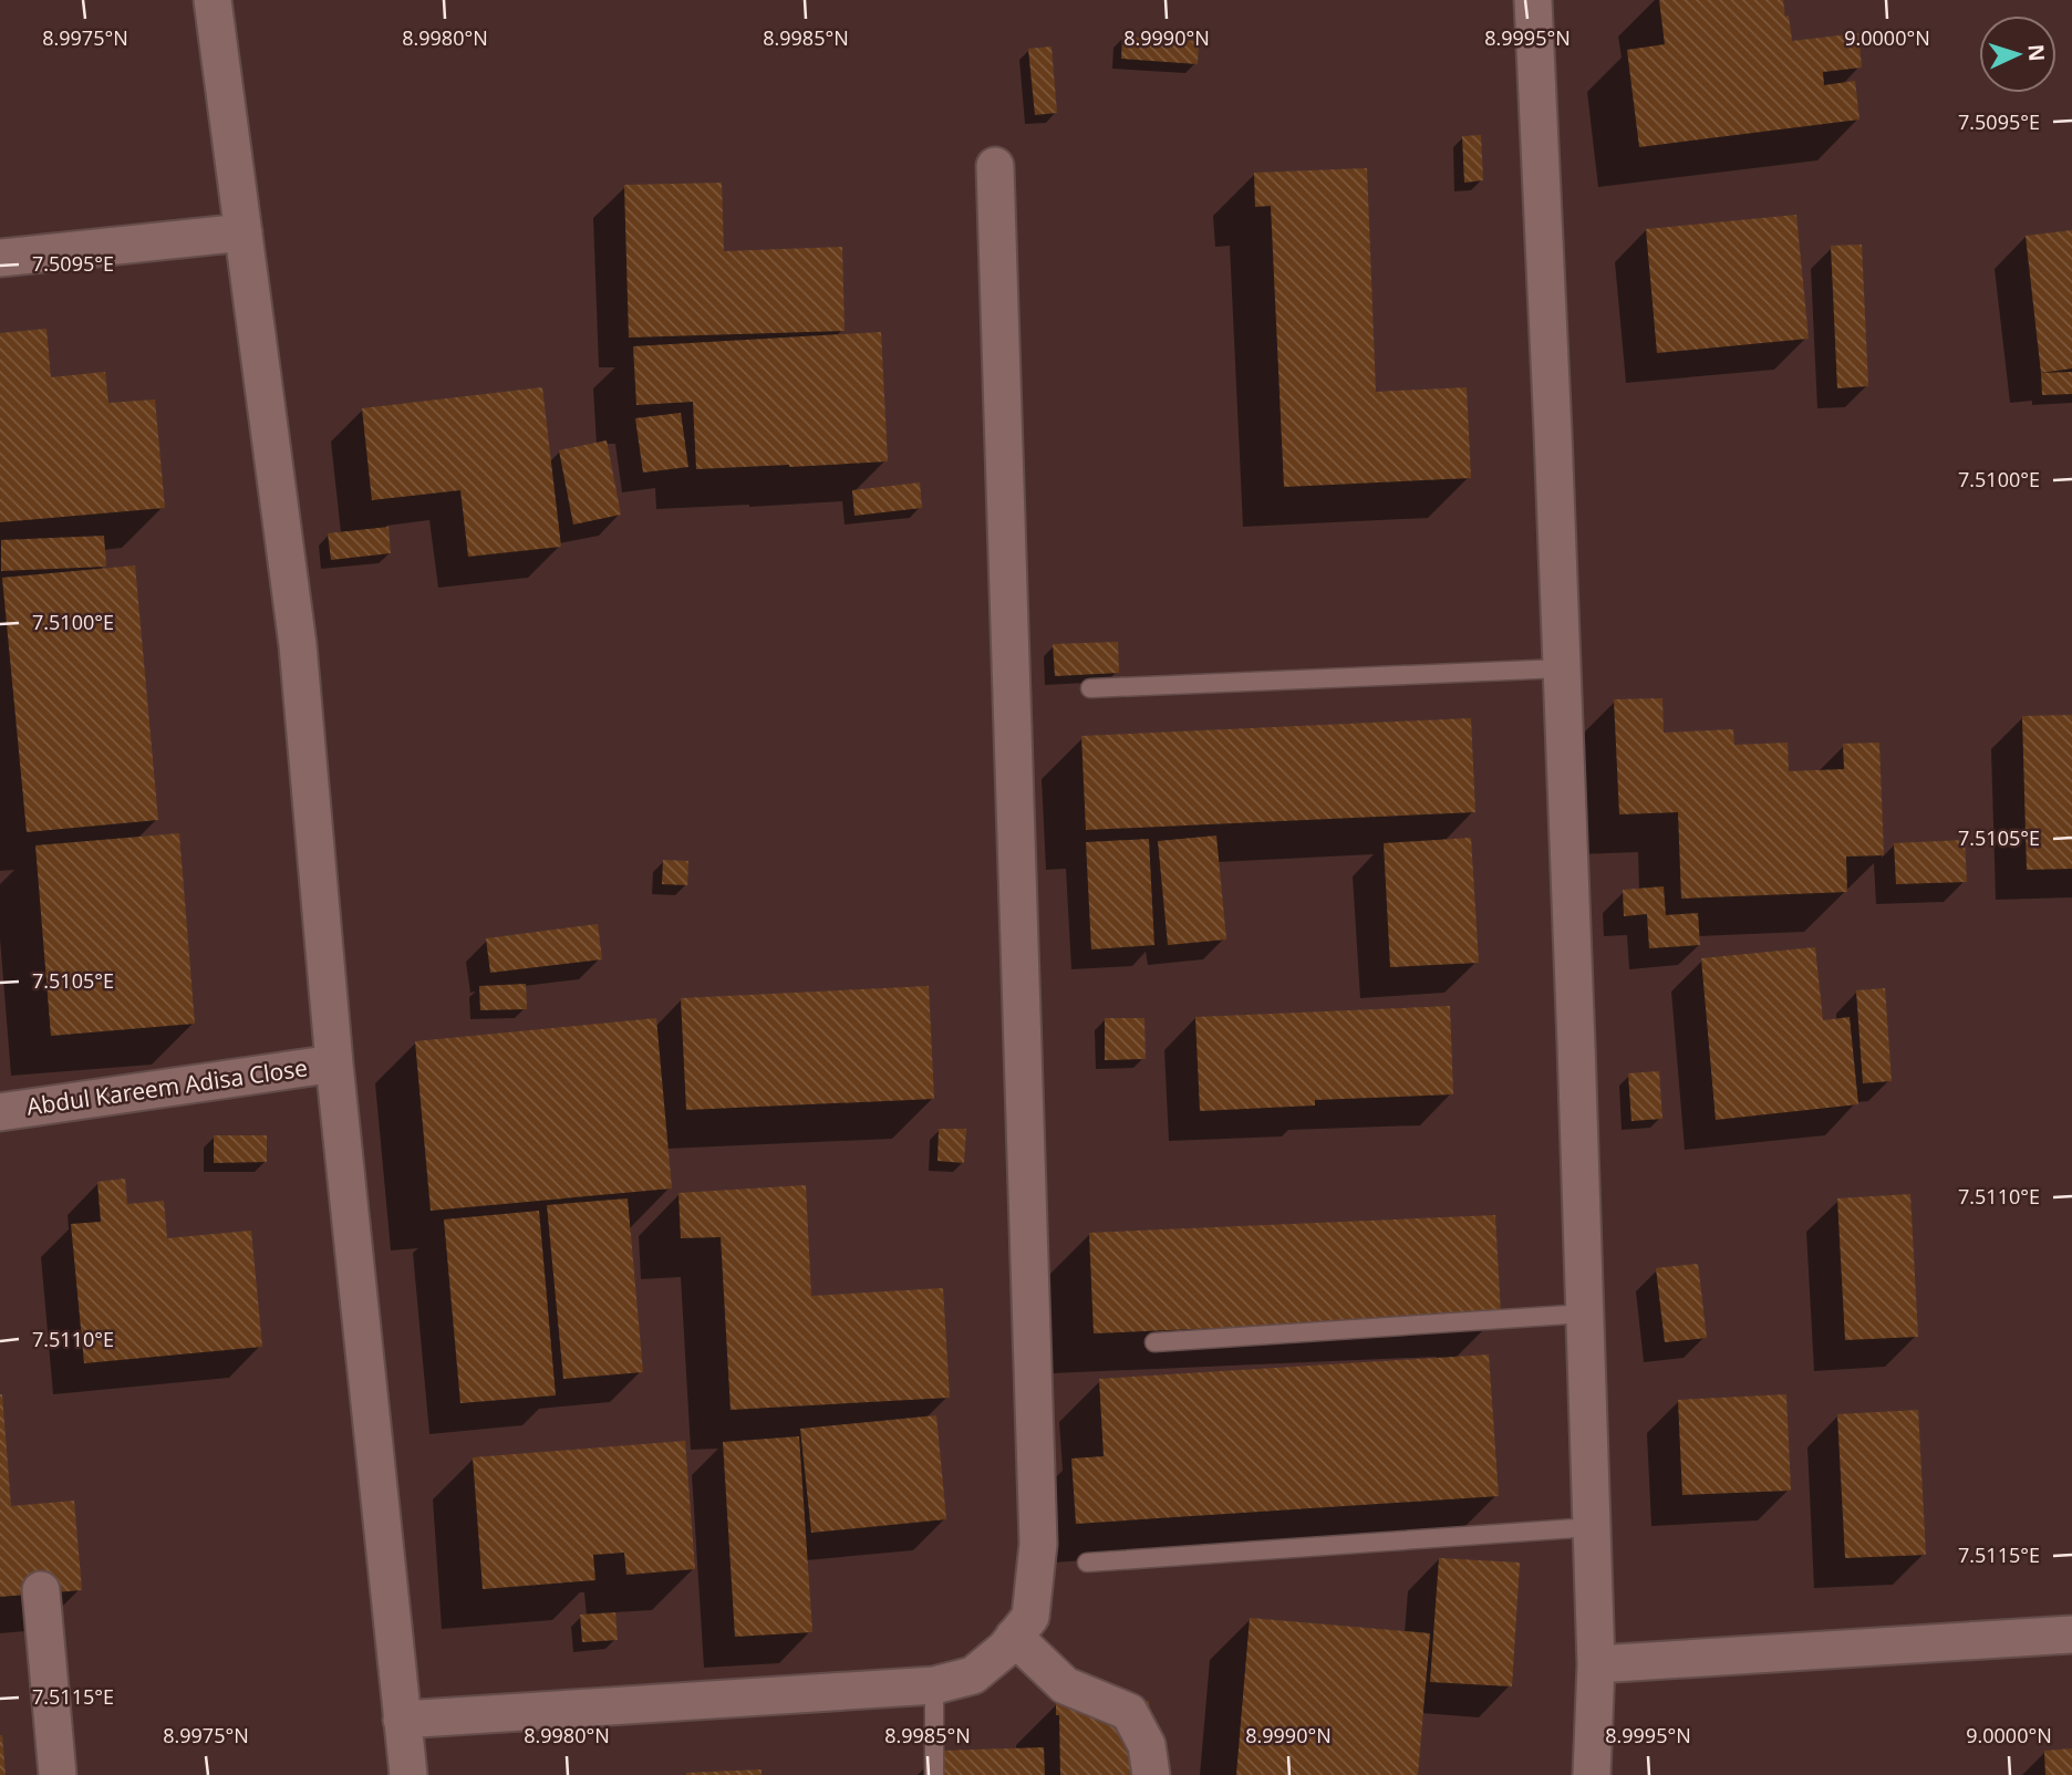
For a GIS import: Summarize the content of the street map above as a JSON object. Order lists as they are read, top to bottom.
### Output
{
  "streets": {
    "street": ["Abdul Kareem Adisa Close"]
  },
  "north": "right",
  "coordinates": [
    "8.9975°N",
    "8.9980°N",
    "8.9985°N",
    "8.9990°N",
    "8.9995°N",
    "9.0000°N",
    "7.5095°E",
    "7.5100°E",
    "7.5105°E",
    "7.5110°E",
    "7.5115°E"
  ]
}
